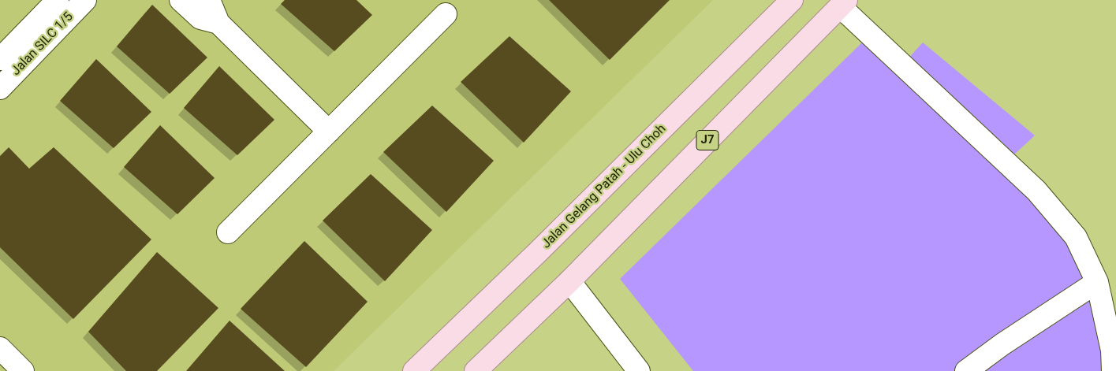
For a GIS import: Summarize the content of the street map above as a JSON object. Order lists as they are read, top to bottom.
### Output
{
  "streets": {
    "main road": ["J7", "Jalan Gelang Patah - Ulu Choh"],
    "street": ["Jalan SILC 1/5"]
  }
}
